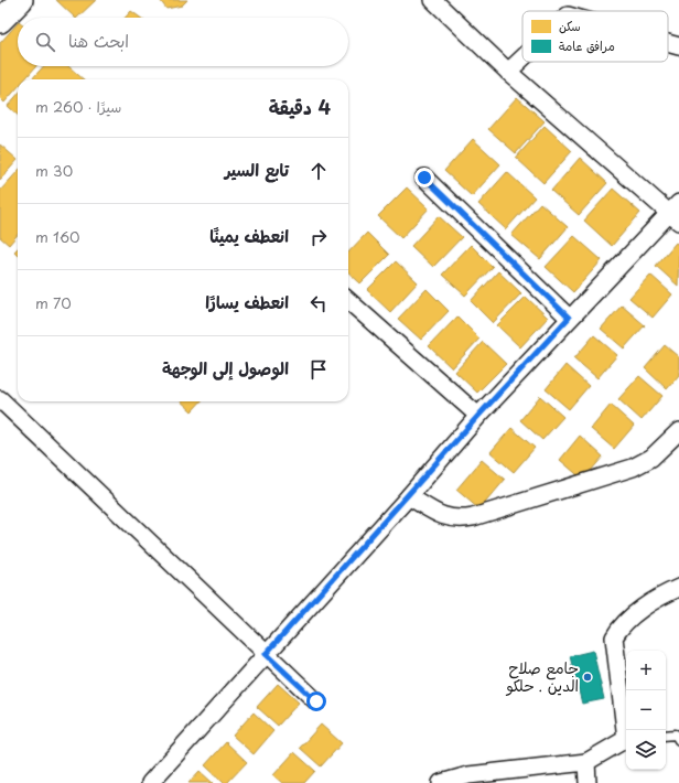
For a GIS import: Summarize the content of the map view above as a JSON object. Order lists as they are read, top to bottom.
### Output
{
  "places": ["جامع صلاح الدين . حلكو"],
  "legend": ["سكن", "مرافق عامة"],
  "page": {
    "search": "ابحث هنا",
    "heading": ["4 دقيقة", "سيرًا · 260 m"],
    "list": [
      ["تابع السير", "30 m"],
      ["انعطف يمينًا", "160 m"],
      ["انعطف يسارًا", "70 m"],
      "الوصول إلى الوجهة"
    ],
    "map_buttons": ["+", "−"]
  }
}
